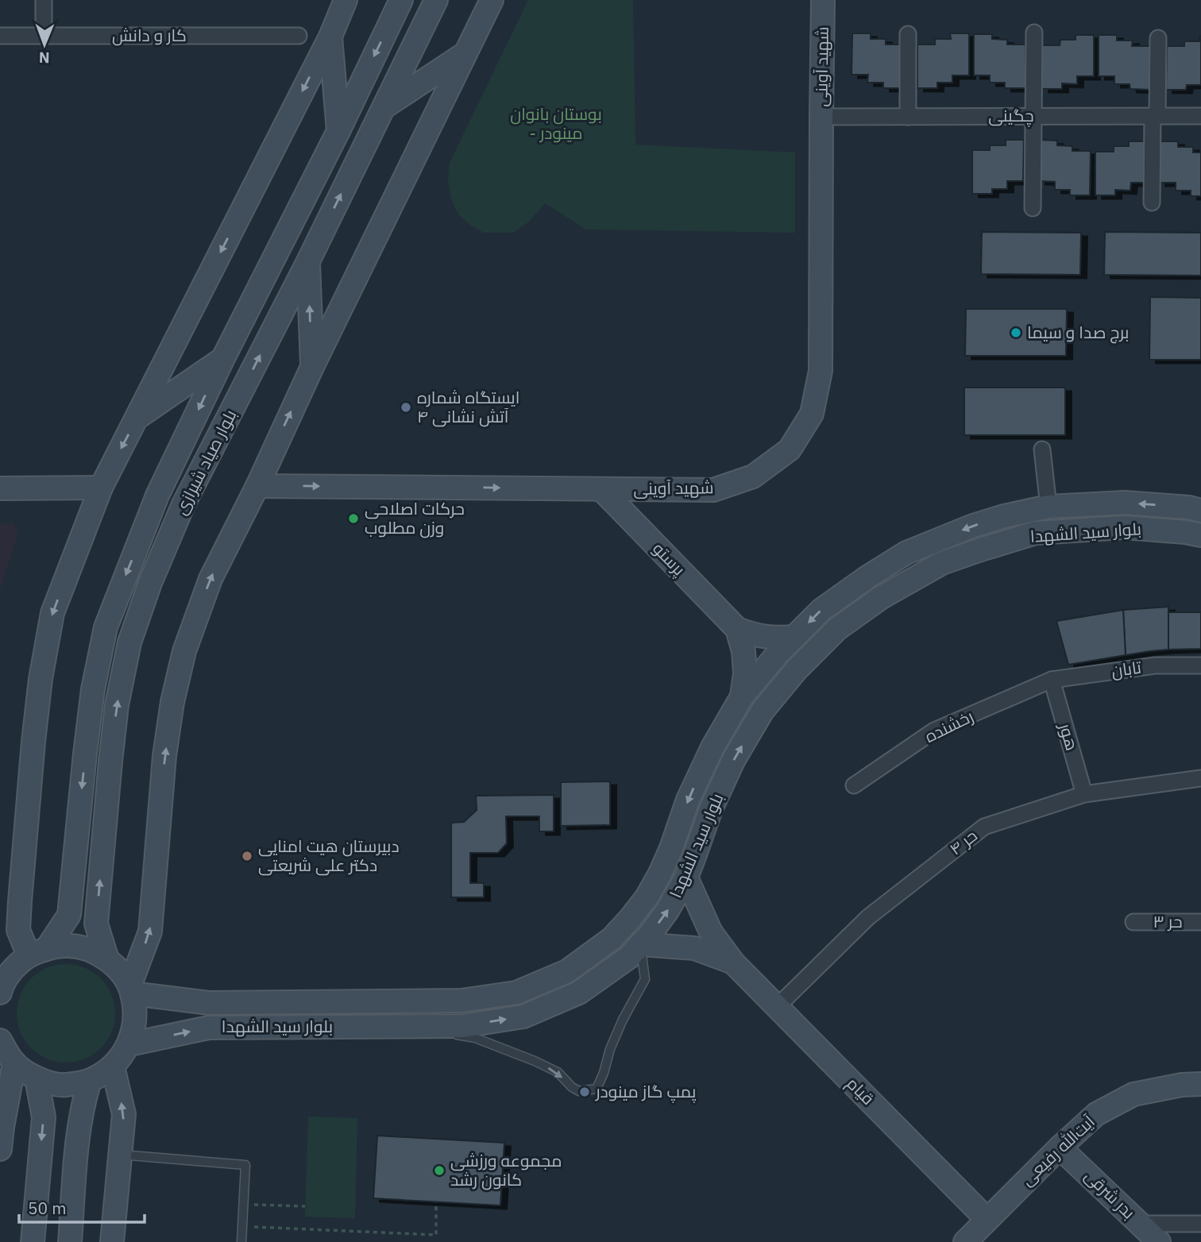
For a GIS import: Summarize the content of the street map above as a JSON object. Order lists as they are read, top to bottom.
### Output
{
  "streets": {
    "street": [
      "کار و دانش",
      "شهید آوینی",
      "چگینی",
      "بلوار صیاد شیرازی",
      "بلوار سید الشهدا",
      "پرستو",
      "تابان",
      "رخشنده",
      "هور",
      "حر ۴",
      "حر ۳",
      "قیام",
      "آیت‌الله رفیعی",
      "بدر شرقی"
    ]
  },
  "crossings": [
    ["شهید آوینی", "چگینی"],
    ["شهید آوینی", "پرستو"],
    ["بلوار سید الشهدا", "پرستو"],
    ["بلوار سید الشهدا", "قیام"],
    ["تابان", "رخشنده"],
    ["تابان", "هور"],
    ["رخشنده", "هور"],
    ["هور", "حر ۴"],
    ["حر ۴", "قیام"],
    ["قیام", "آیت‌الله رفیعی"],
    ["آیت‌الله رفیعی", "بدر شرقی"]
  ],
  "parks": ["بوستان بانوان - مینودر"],
  "places": [
    "برج صدا و سیما",
    "ایستگاه شماره ۴ آتش نشانی",
    "حرکات اصلاحی وزن مطلوب",
    "دبیرستان هیت امنایی دکتر علی شریعتی",
    "پمپ گاز مینودر",
    "مجموعه ورزشی کانون رشد"
  ],
  "scale_bar": "50 m",
  "north": "bottom"
}
